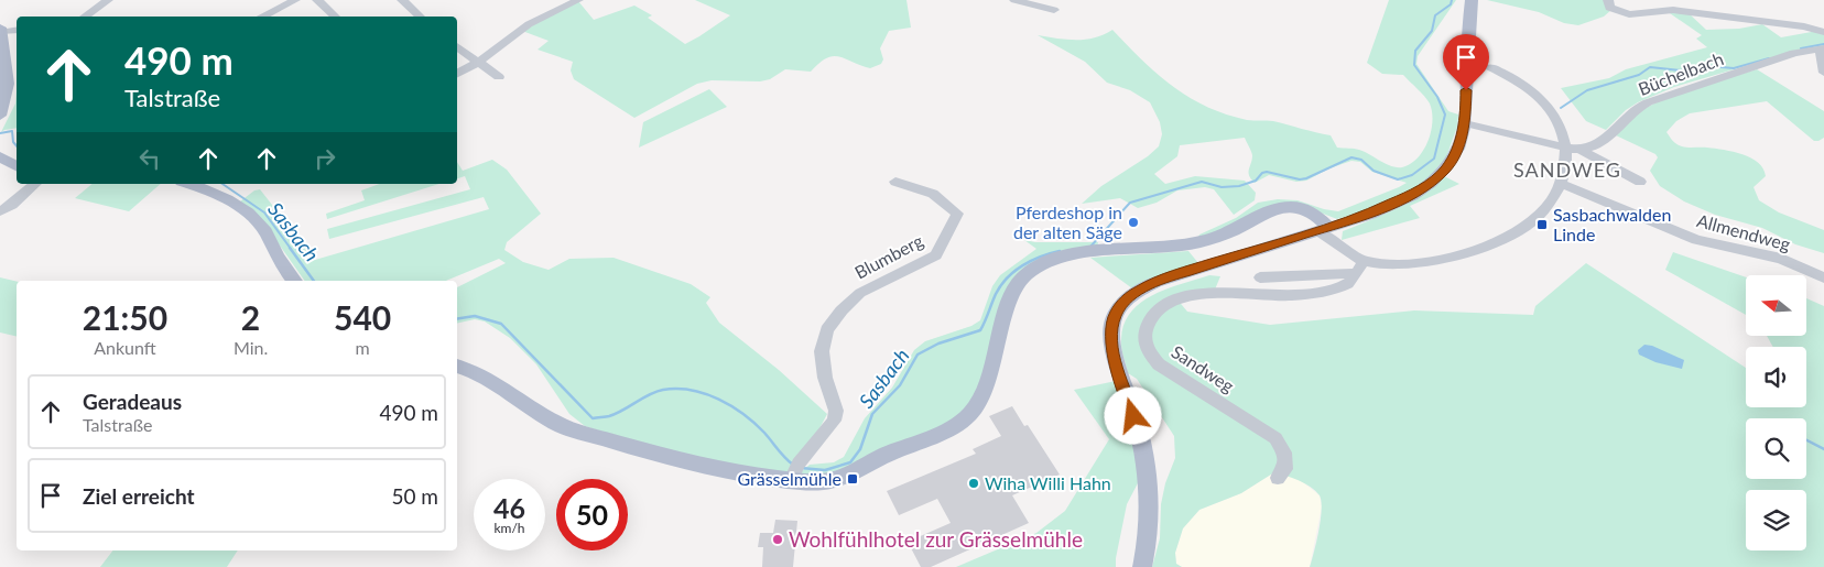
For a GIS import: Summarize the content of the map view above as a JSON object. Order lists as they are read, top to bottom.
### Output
{
  "streets": {
    "street": [
      "Büchelbach",
      "Allmendweg",
      "Blumberg",
      "Sandweg"
    ]
  },
  "districts": ["SANDWEG"],
  "water": ["Sasbach"],
  "places": {
    "other": ["Pferdeshop in der alten Säge", "Wiha Willi Hahn", "Wohlfühlhotel zur Grässelmühle"],
    "transit": ["Sasbachwalden Linde", "Grässelmühle"]
  },
  "north": "left",
  "page": {
    "turn": ["490 m", "Talstraße"],
    "eta": [
      "21:50",
      "Ankunft",
      "2",
      "Min.",
      "540",
      "m"
    ],
    "list": [
      {
        "name": "Geradeaus",
        "note": "Talstraße",
        "value": "490 m"
      },
      {
        "name": "Ziel erreicht",
        "value": "50 m"
      }
    ],
    "speed": "46 km/h",
    "limit": "50"
  }
}
